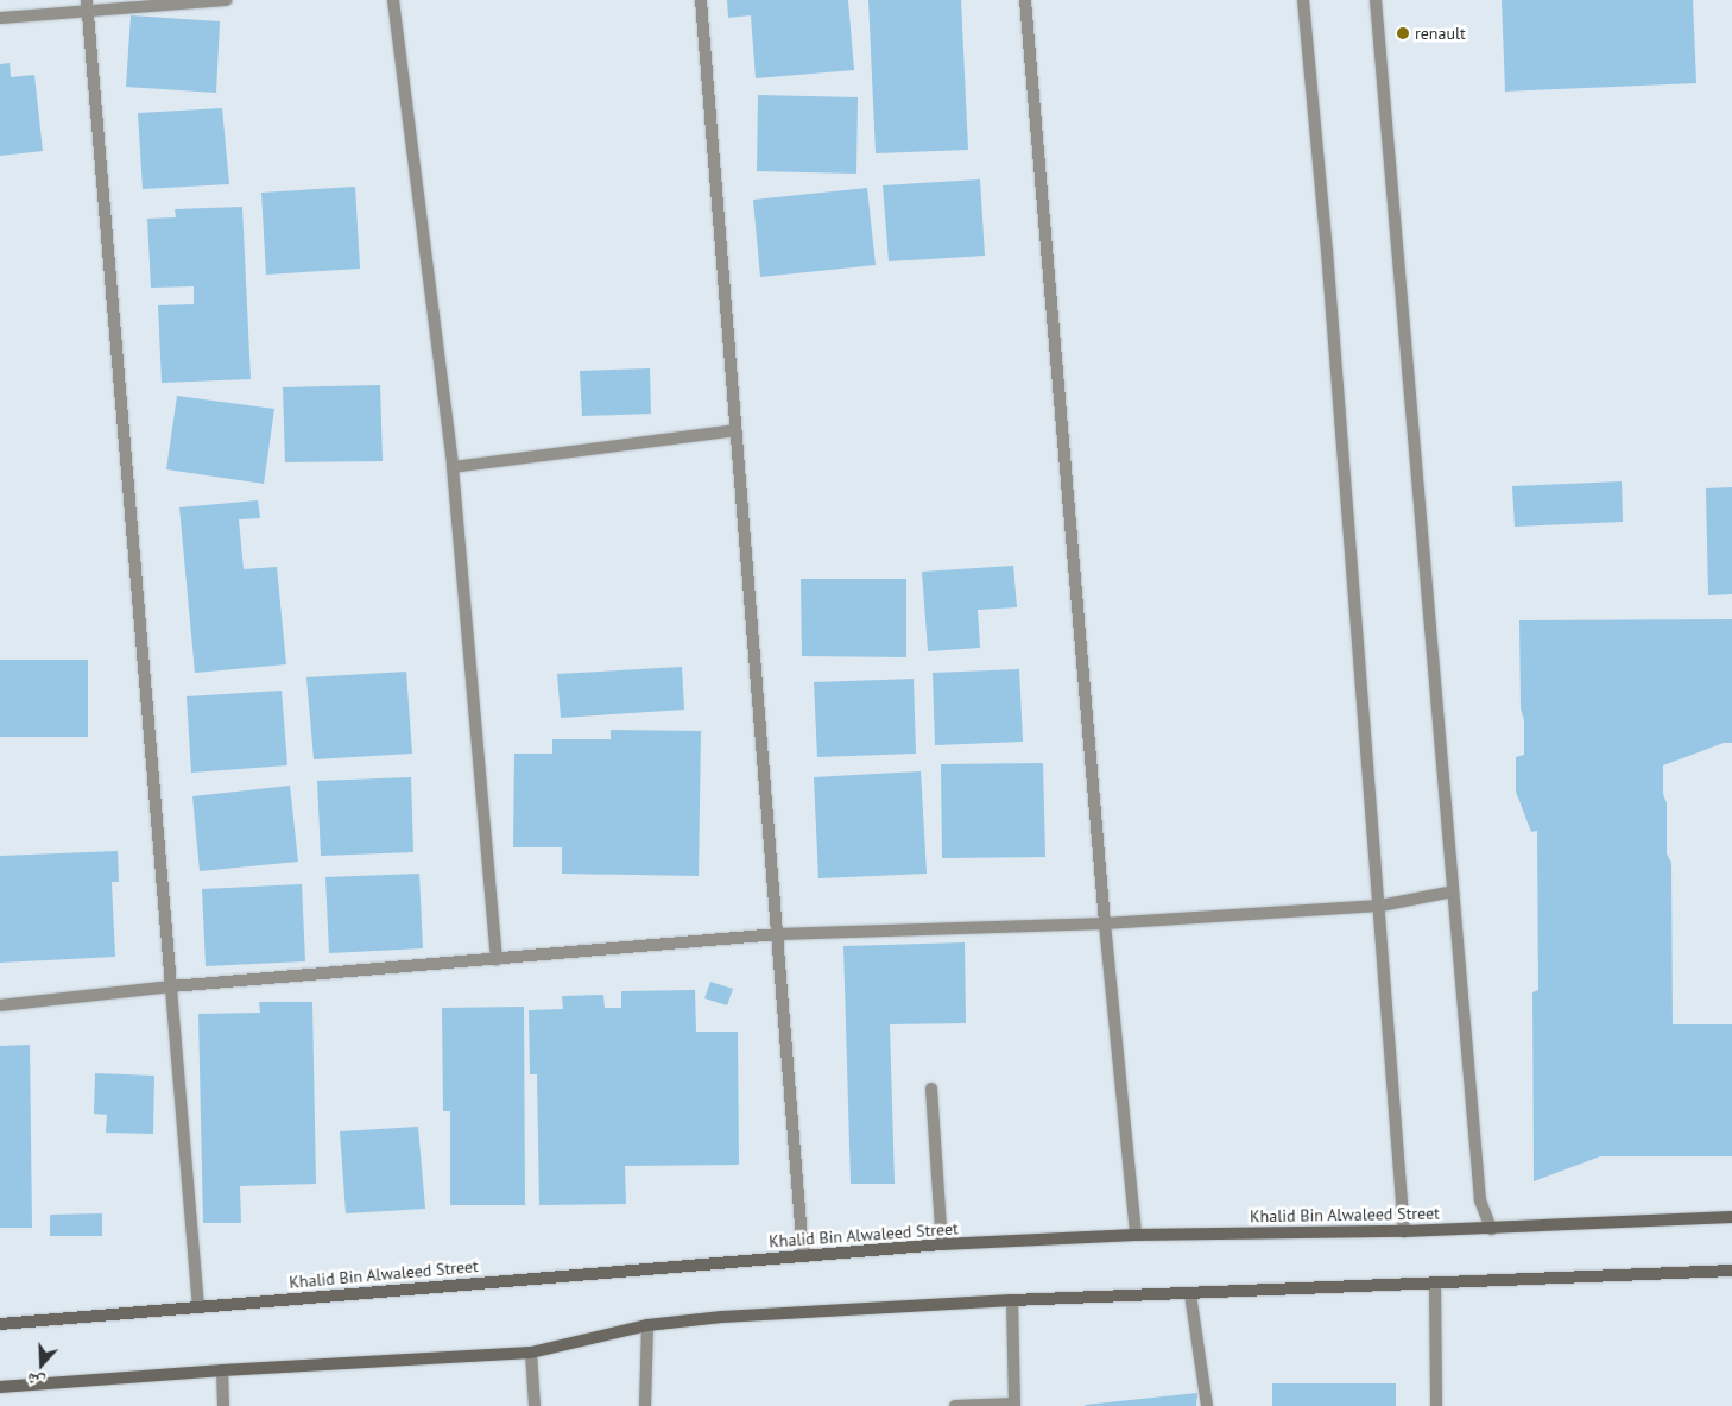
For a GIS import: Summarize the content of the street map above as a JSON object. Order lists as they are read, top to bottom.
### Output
{
  "streets": {
    "main road": ["Khalid Bin Alwaleed Street"]
  },
  "places": ["renault"],
  "north": "bottom"
}
